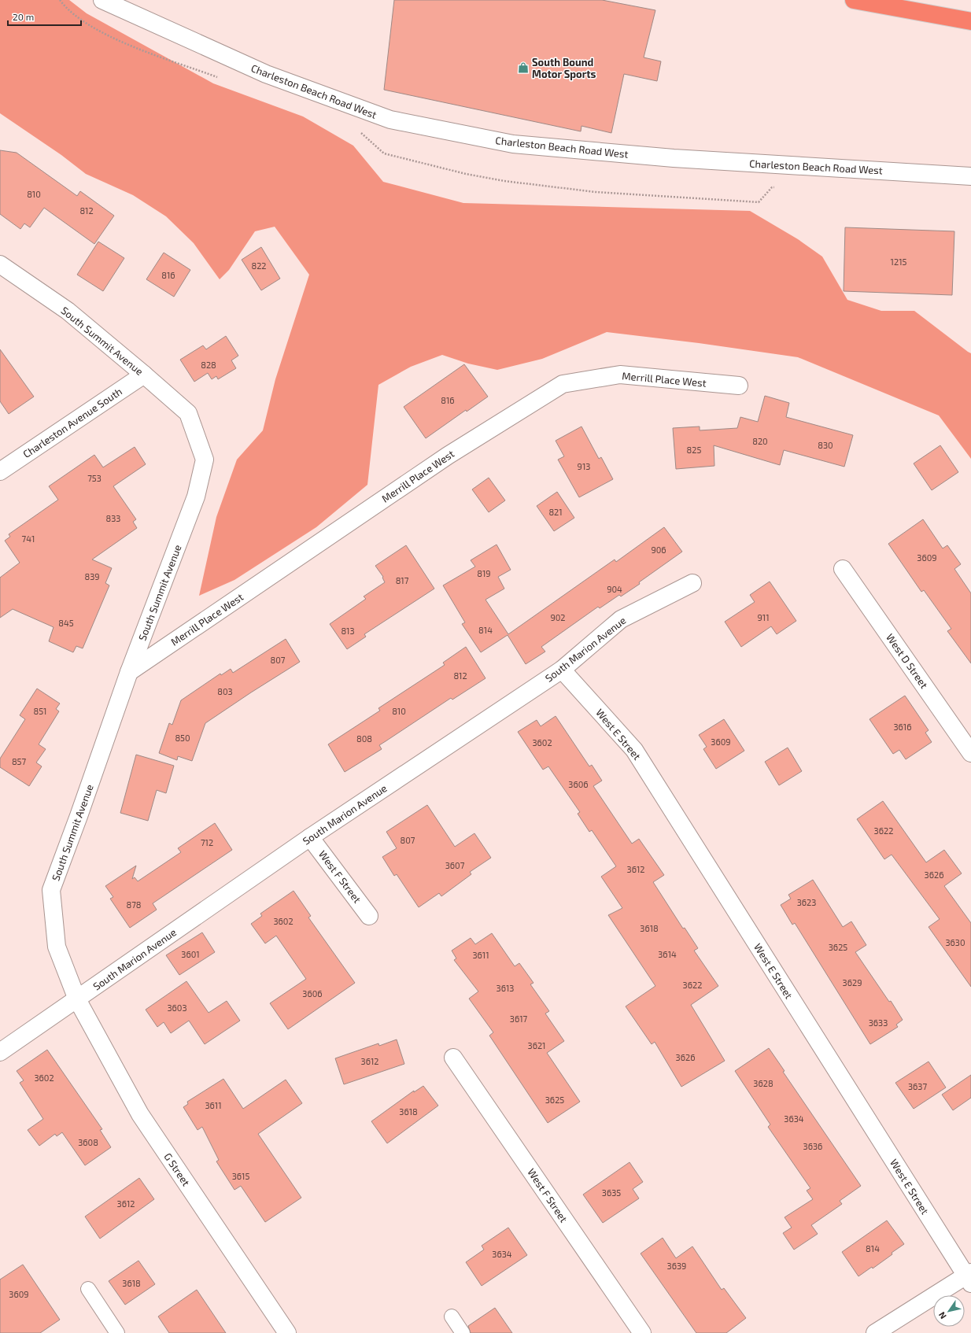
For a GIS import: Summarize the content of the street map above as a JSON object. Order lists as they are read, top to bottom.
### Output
{
  "streets": {
    "street": [
      "Charleston Beach Road West",
      "South Summit Avenue",
      "Merrill Place West",
      "Charleston Avenue South",
      "South Marion Avenue",
      "West D Street",
      "West E Street",
      "West F Street",
      "G Street"
    ]
  },
  "crossings": [
    ["South Summit Avenue", "Merrill Place West"],
    ["South Summit Avenue", "Charleston Avenue South"],
    ["South Summit Avenue", "South Marion Avenue"],
    ["South Summit Avenue", "G Street"],
    ["South Marion Avenue", "West E Street"],
    ["South Marion Avenue", "West F Street"],
    ["South Marion Avenue", "G Street"]
  ],
  "places": {
    "shop": ["South Bound Motor Sports"]
  },
  "house_numbers": [
    "810",
    "812",
    "1215",
    "822",
    "816",
    "828",
    "816",
    "820",
    "830",
    "825",
    "913",
    "753",
    "821",
    "833",
    "741",
    "906",
    "3609",
    "819",
    "839",
    "817",
    "904",
    "902",
    "911",
    "845",
    "814",
    "813",
    "807",
    "812",
    "803",
    "851",
    "810",
    "3616",
    "850",
    "808",
    "3609",
    "3602",
    "857",
    "3606",
    "3622",
    "807",
    "712",
    "3607",
    "3612",
    "3626",
    "3623",
    "878",
    "3602",
    "3618",
    "3630",
    "3625",
    "3601",
    "3614",
    "3611",
    "3629",
    "3622",
    "3613",
    "3606",
    "3603",
    "3617",
    "3633",
    "3621",
    "3626",
    "3612",
    "3602",
    "3628",
    "3637",
    "3625",
    "3611",
    "3618",
    "3634",
    "3608",
    "3636",
    "3615",
    "3635",
    "3612",
    "814",
    "3634",
    "3639",
    "3618",
    "3609"
  ],
  "scale_bar": "20 m",
  "north": "bottom left"
}
